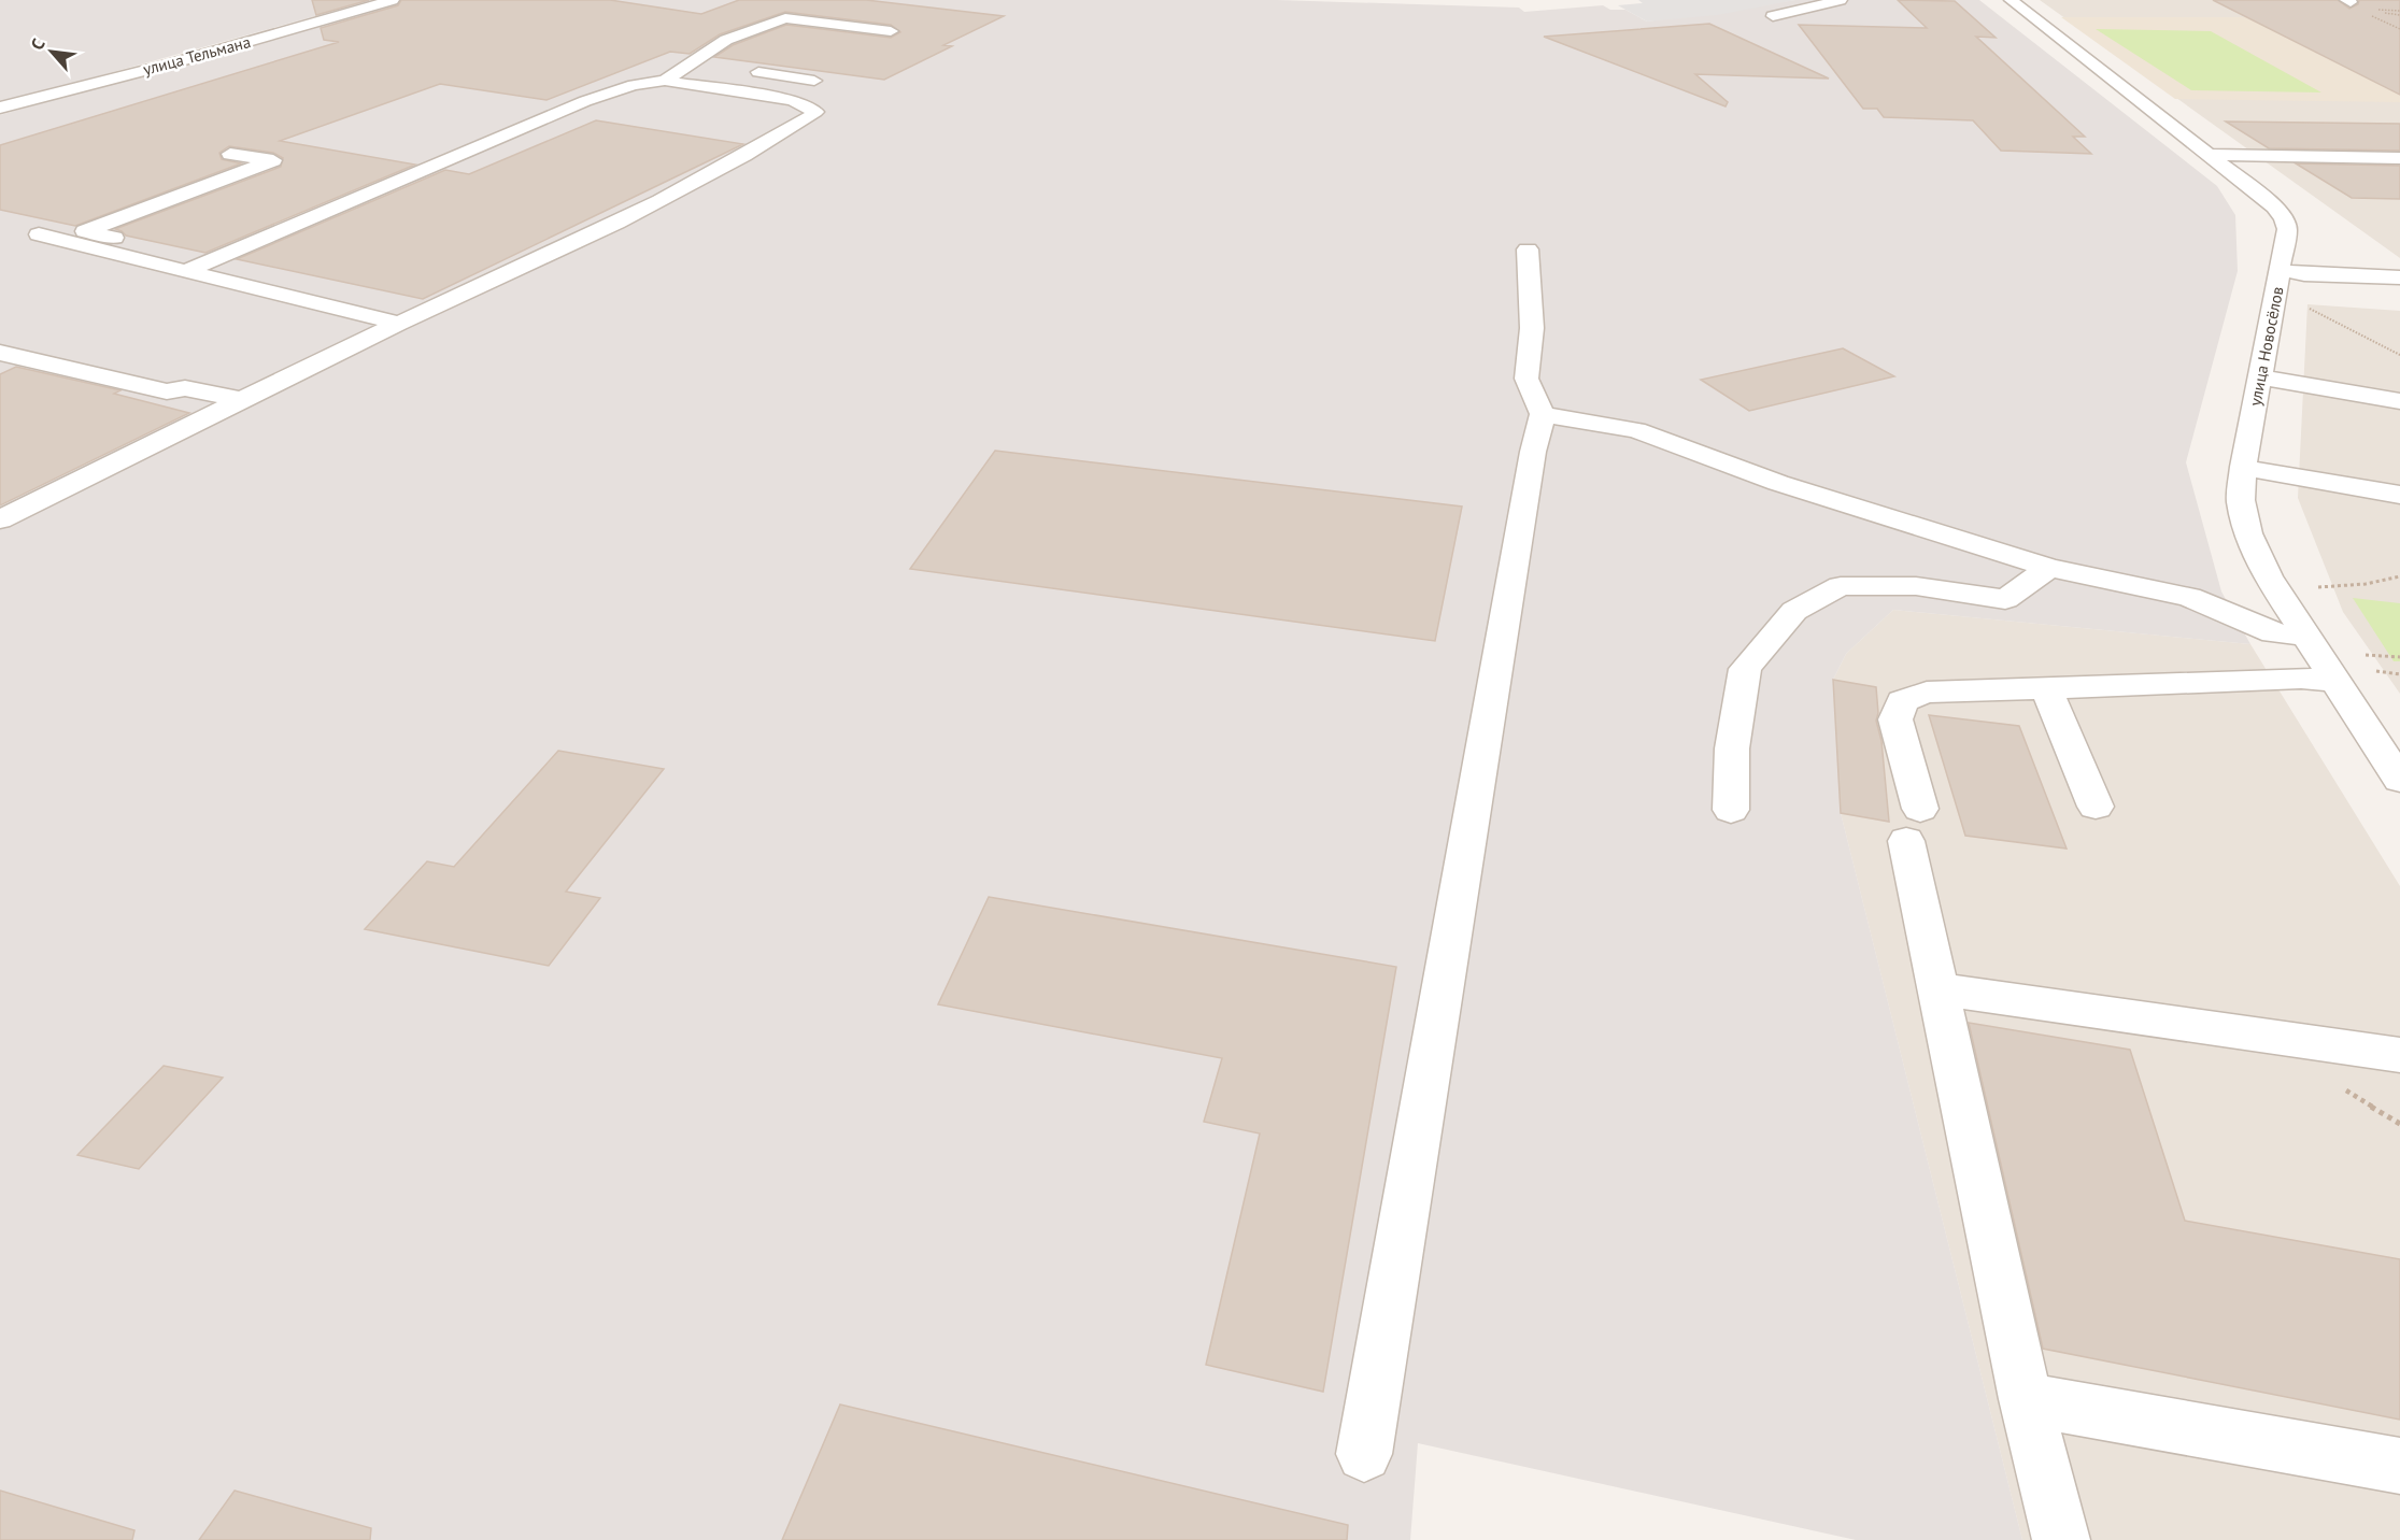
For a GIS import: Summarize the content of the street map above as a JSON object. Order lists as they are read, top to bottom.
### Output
{
  "streets": {
    "street": ["улица Тельмана", "улица Новосёлов"]
  },
  "north": "top left"
}
